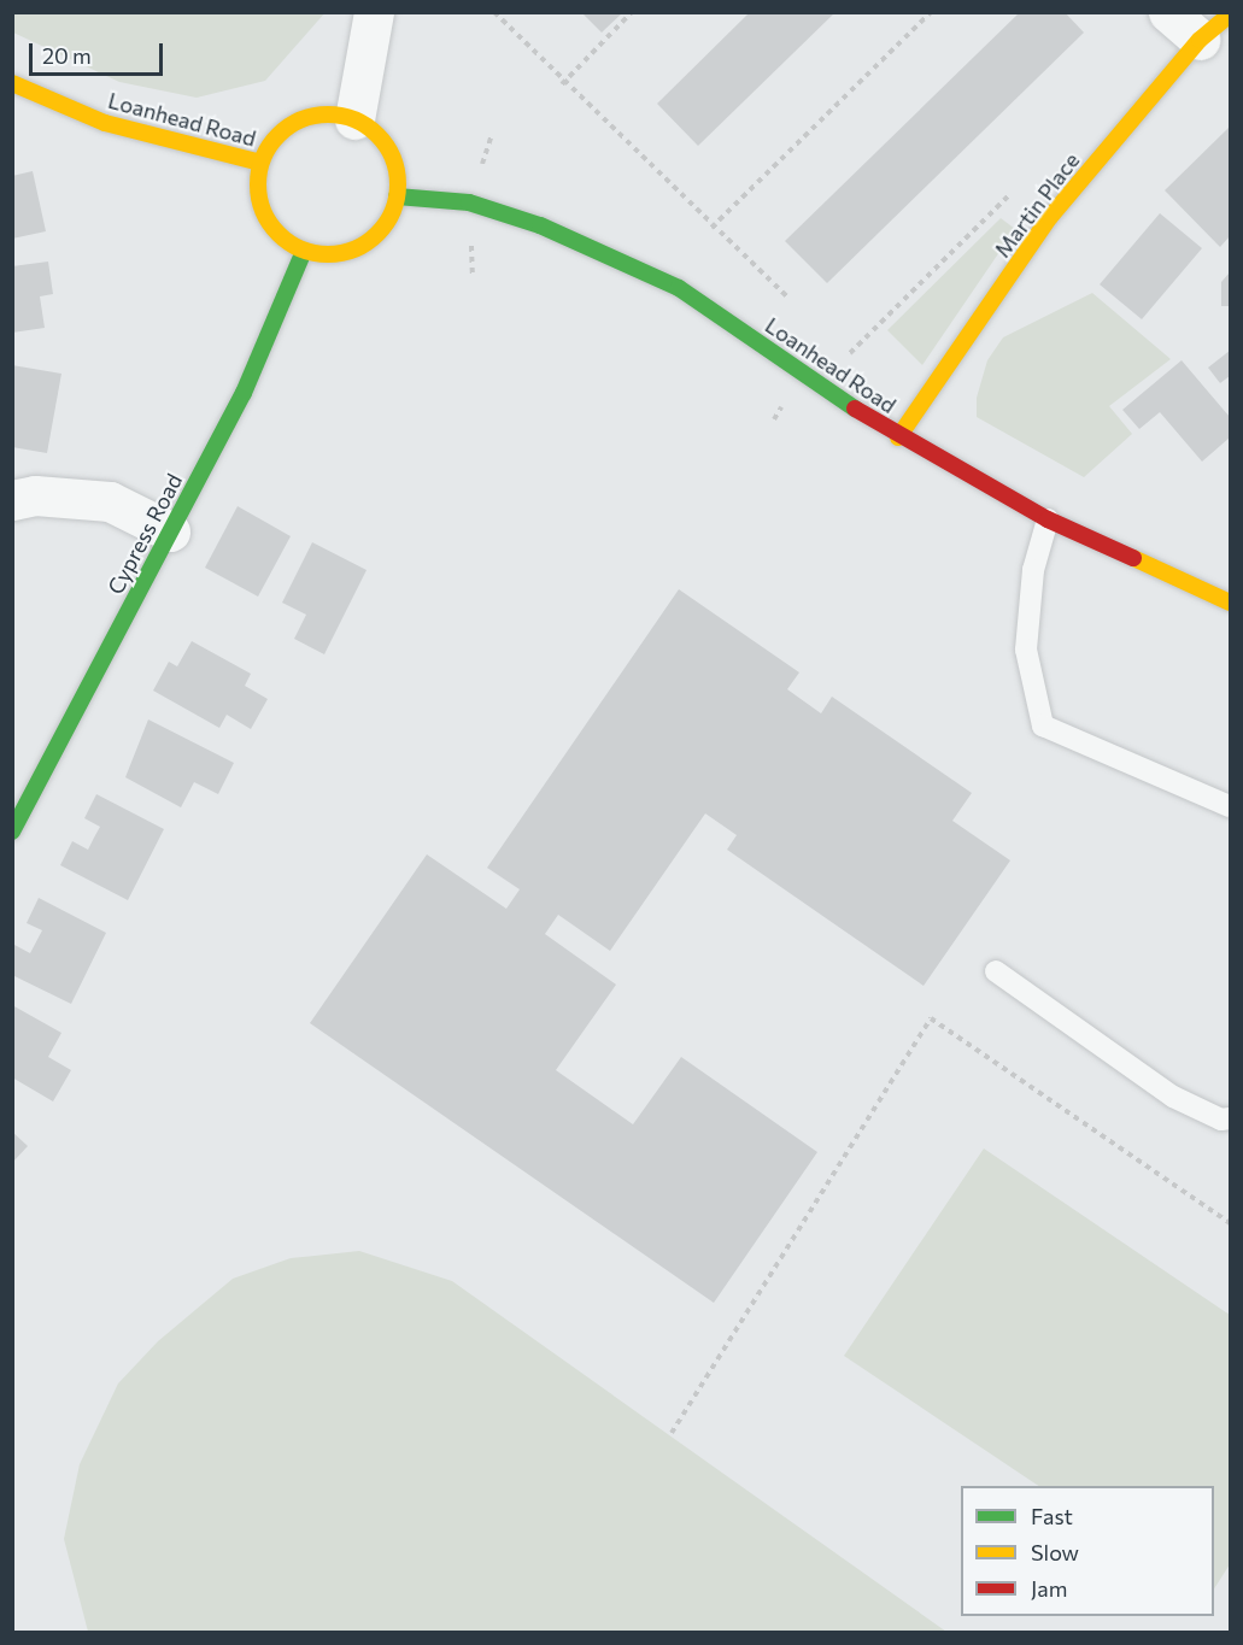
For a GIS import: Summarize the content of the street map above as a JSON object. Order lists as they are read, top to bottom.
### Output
{
  "streets": {
    "street": ["Loanhead Road", "Martin Place", "Cypress Road"]
  },
  "crossings": [
    ["Loanhead Road", "Martin Place"],
    ["Loanhead Road", "Cypress Road"]
  ],
  "legend": ["Fast", "Slow", "Jam"],
  "scale_bar": "20 m"
}
